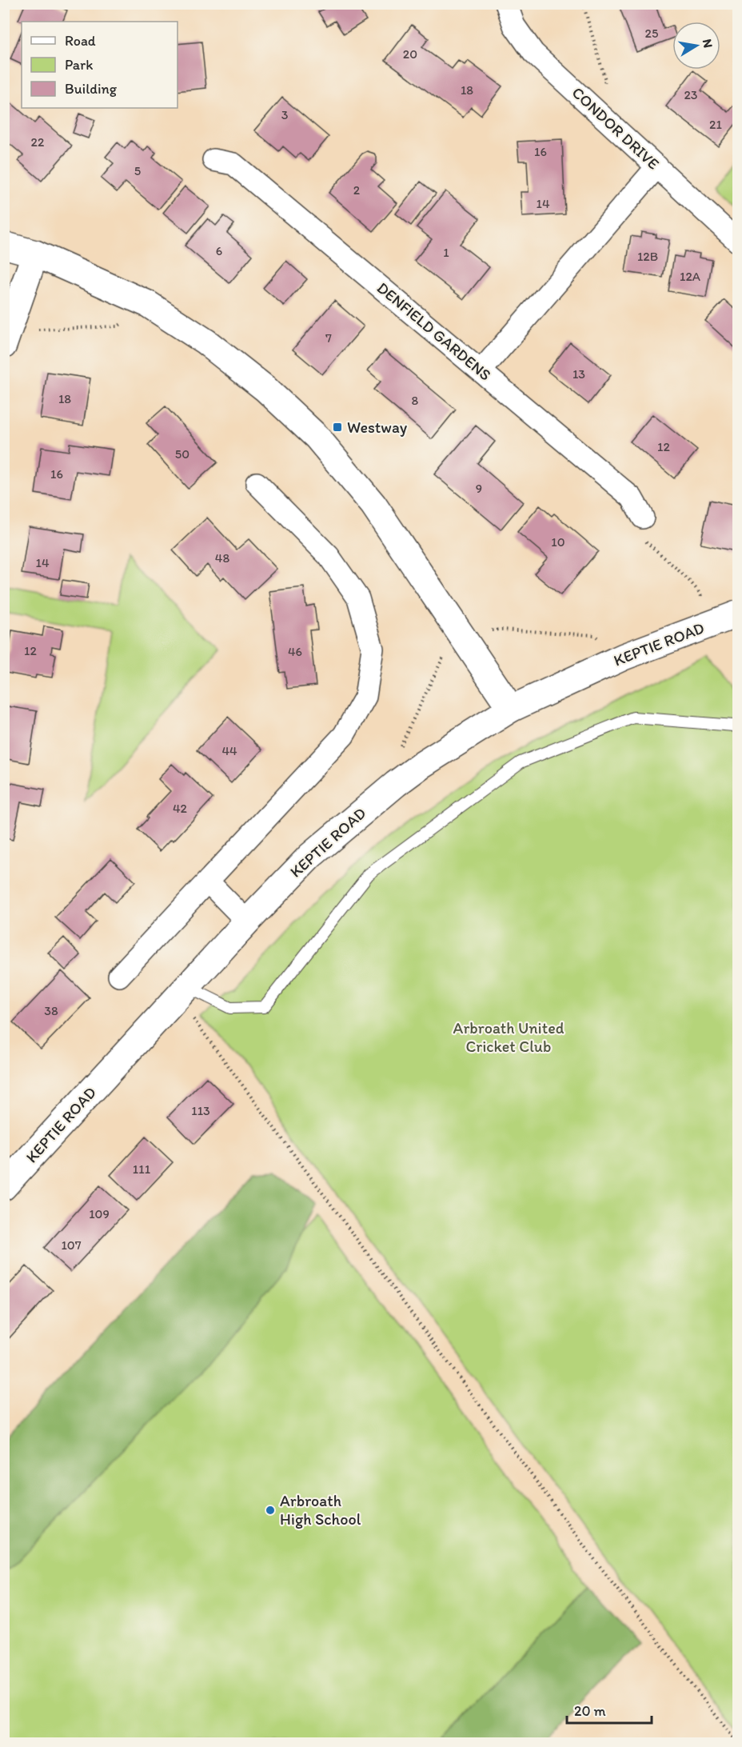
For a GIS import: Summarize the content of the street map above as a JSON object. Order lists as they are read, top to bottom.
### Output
{
  "streets": {
    "main road": ["KEPTIE ROAD"],
    "street": ["CONDOR DRIVE", "DENFIELD GARDENS"]
  },
  "parks": ["Arbroath United Cricket Club"],
  "places": {
    "transit": ["Westway"],
    "other": ["Arbroath High School"]
  },
  "house_numbers": [
    "25",
    "20",
    "18",
    "23",
    "3",
    "21",
    "22",
    "16",
    "5",
    "2",
    "14",
    "6",
    "1",
    "12B",
    "12A",
    "7",
    "13",
    "18",
    "8",
    "12",
    "50",
    "16",
    "9",
    "10",
    "48",
    "14",
    "12",
    "46",
    "44",
    "42",
    "38",
    "113",
    "111",
    "109",
    "107"
  ],
  "legend": ["Road", "Park", "Building"],
  "scale_bar": "20 m",
  "north": "right"
}
